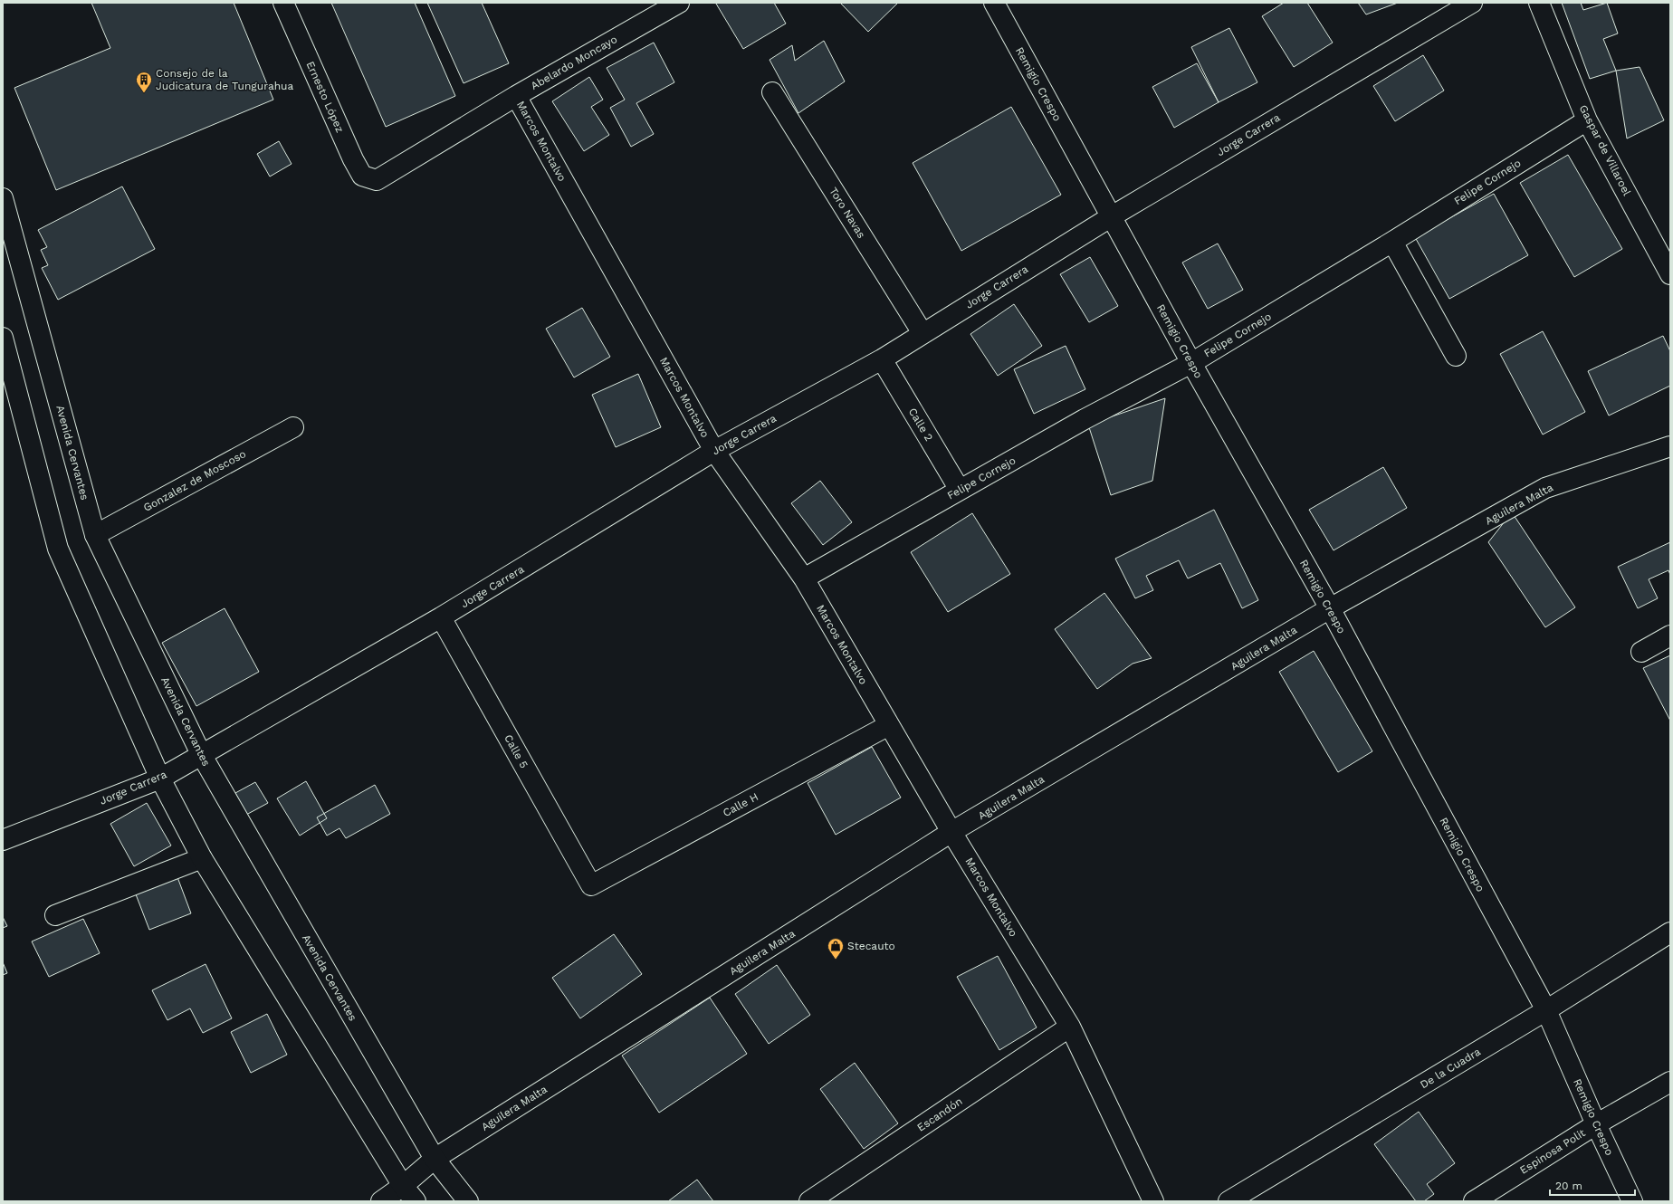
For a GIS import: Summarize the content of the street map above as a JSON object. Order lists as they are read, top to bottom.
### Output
{
  "streets": {
    "street": [
      "Abelardo Moncayo",
      "Remigio Crespo",
      "Ernesto López",
      "Jorge Carrera",
      "Marcos Montalvo",
      "Gaspar de Villaroel",
      "Felipe Cornejo",
      "Toro Navas",
      "Calle 2",
      "Avenida Cervantes",
      "Gonzalez de Moscoso",
      "Aguilera Malta",
      "Calle 5",
      "Calle H",
      "De la Cuadra",
      "Escandón",
      "Espinosa Polit"
    ]
  },
  "crossings": [
    ["Abelardo Moncayo", "Ernesto López"],
    ["Abelardo Moncayo", "Marcos Montalvo"],
    ["Remigio Crespo", "Jorge Carrera"],
    ["Remigio Crespo", "Felipe Cornejo"],
    ["Remigio Crespo", "Aguilera Malta"],
    ["Remigio Crespo", "De la Cuadra"],
    ["Remigio Crespo", "Espinosa Polit"],
    ["Jorge Carrera", "Marcos Montalvo"],
    ["Jorge Carrera", "Toro Navas"],
    ["Jorge Carrera", "Calle 2"],
    ["Jorge Carrera", "Avenida Cervantes"],
    ["Jorge Carrera", "Calle 5"],
    ["Marcos Montalvo", "Felipe Cornejo"],
    ["Marcos Montalvo", "Aguilera Malta"],
    ["Marcos Montalvo", "Calle H"],
    ["Marcos Montalvo", "Escandón"],
    ["Gaspar de Villaroel", "Felipe Cornejo"],
    ["Felipe Cornejo", "Calle 2"],
    ["Avenida Cervantes", "Gonzalez de Moscoso"],
    ["Avenida Cervantes", "Aguilera Malta"],
    ["Calle 5", "Calle H"]
  ],
  "places": {
    "building": ["Consejo de la Judicatura de Tungurahua"],
    "shop": ["Stecauto"]
  },
  "scale_bar": "20 m"
}
